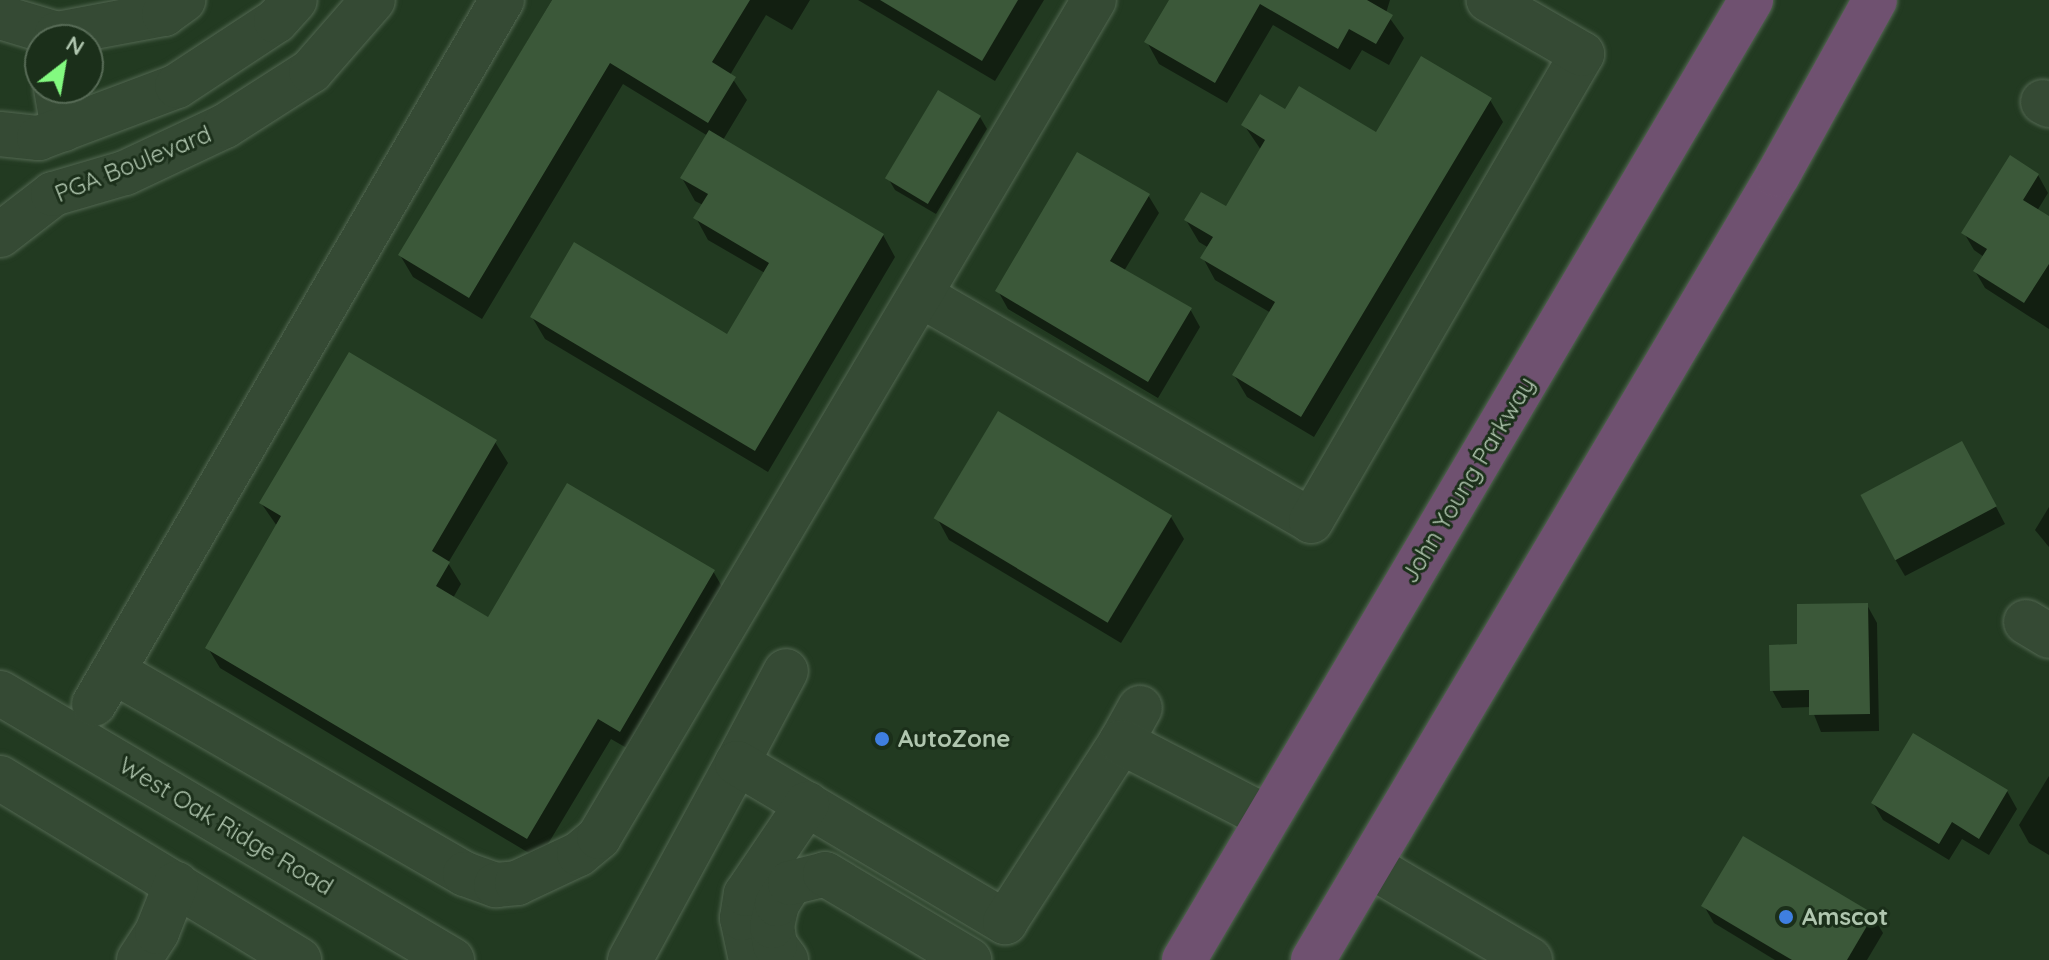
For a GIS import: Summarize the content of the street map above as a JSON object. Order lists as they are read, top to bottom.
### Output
{
  "streets": {
    "highway": ["John Young Parkway"],
    "street": ["PGA Boulevard", "West Oak Ridge Road"]
  },
  "places": ["AutoZone", "Amscot"],
  "north": "top right"
}
